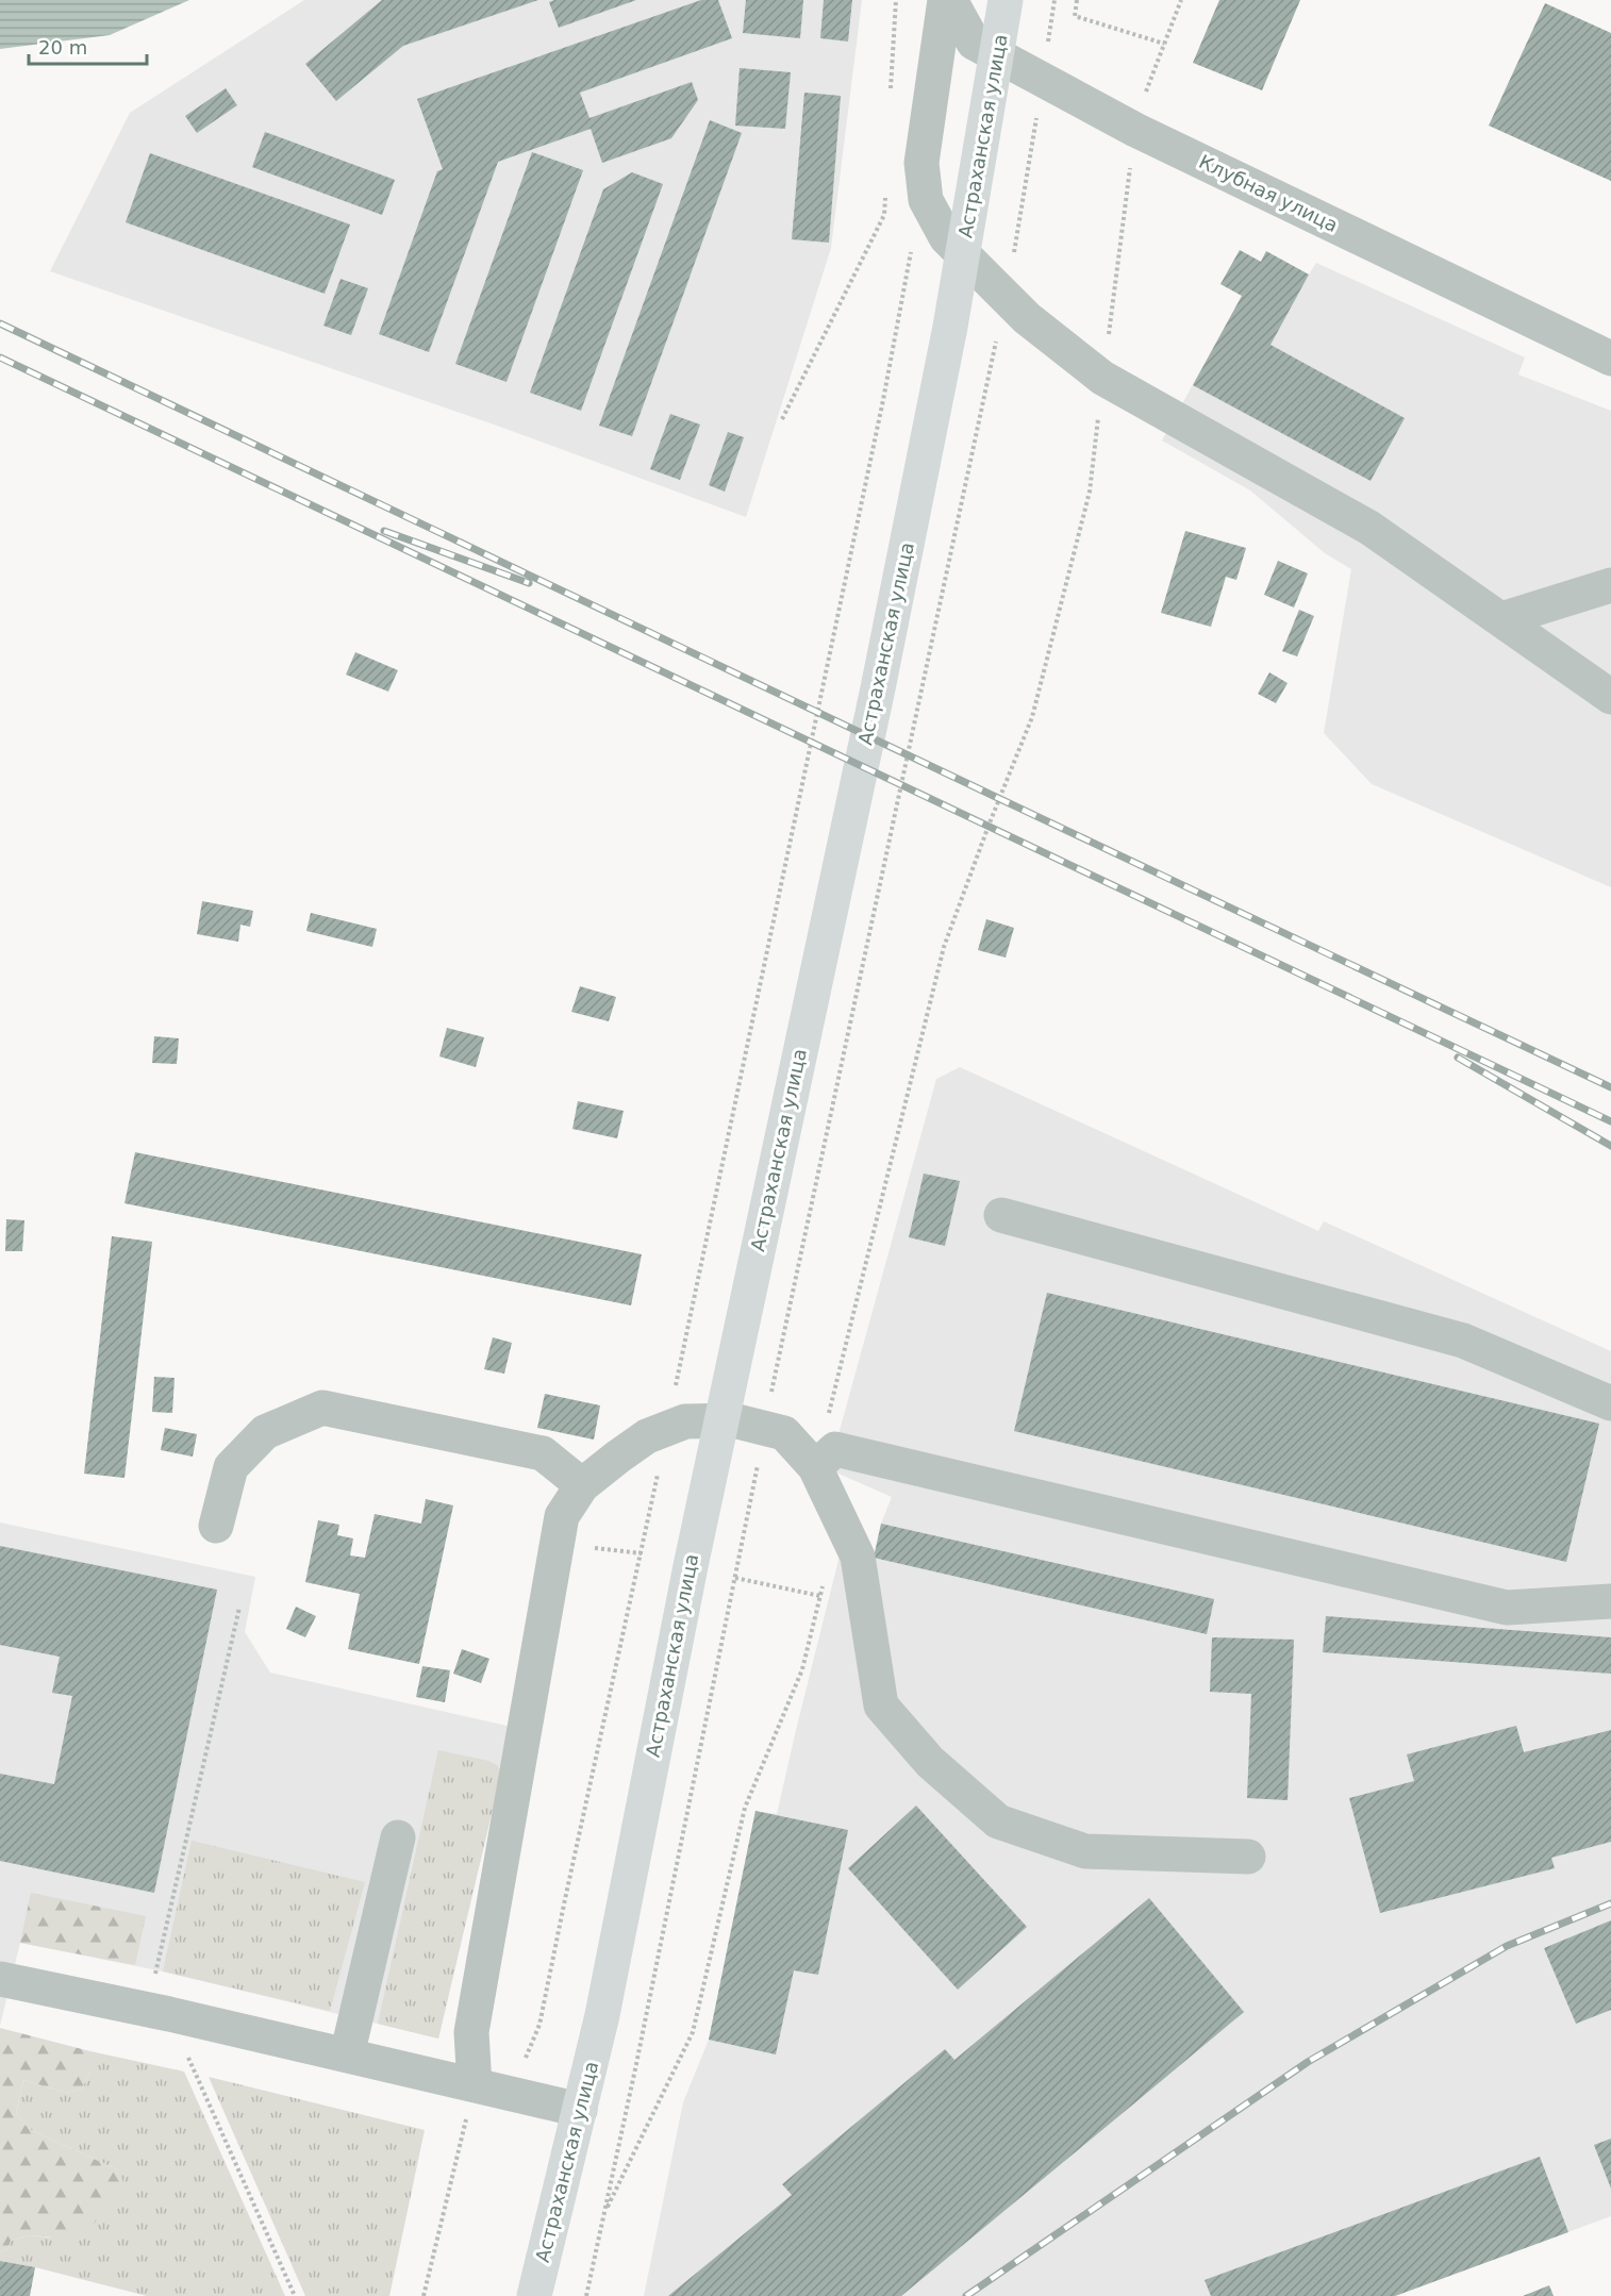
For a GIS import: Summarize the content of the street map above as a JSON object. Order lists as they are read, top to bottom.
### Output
{
  "streets": {
    "main road": ["Астраханская улица"],
    "street": ["Клубная улица"]
  },
  "scale_bar": "20 m"
}
